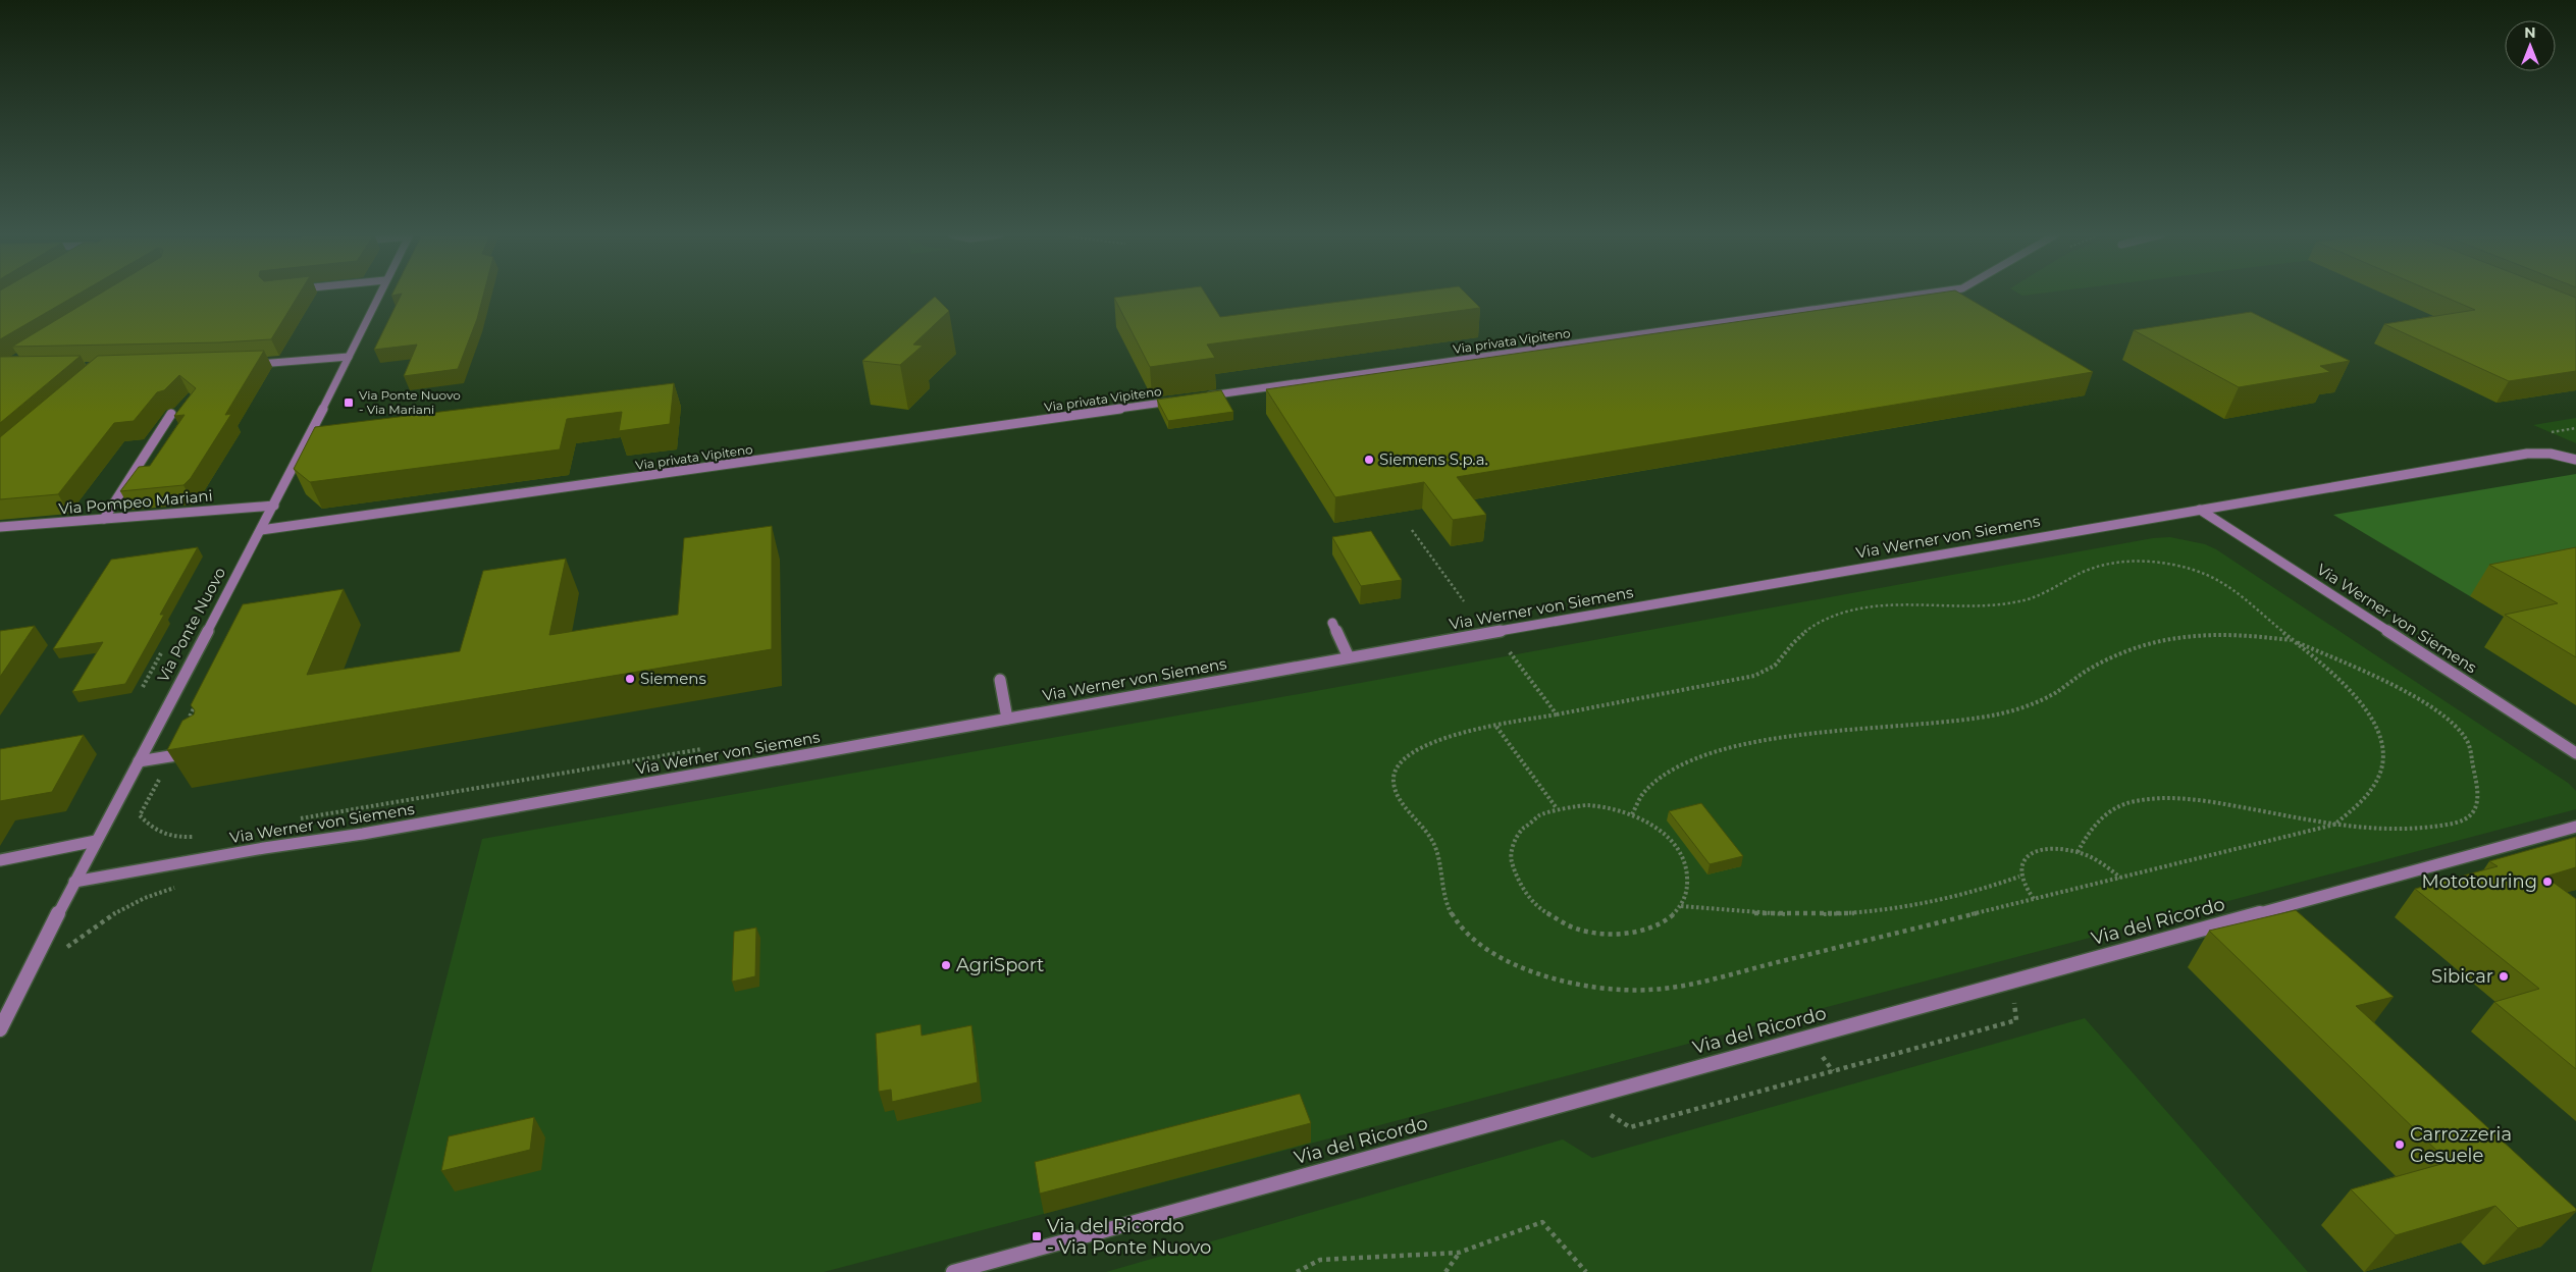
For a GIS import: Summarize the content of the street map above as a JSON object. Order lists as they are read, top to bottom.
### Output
{
  "streets": {
    "street": [
      "Via privata Vipiteno",
      "Via Pompeo Mariani",
      "Via Werner von Siemens",
      "Via Ponte Nuovo",
      "Via del Ricordo"
    ]
  },
  "crossings": [
    ["Via privata Vipiteno", "Via Ponte Nuovo"],
    ["Via Pompeo Mariani", "Via Ponte Nuovo"],
    ["Via Werner von Siemens", "Via Ponte Nuovo"]
  ],
  "places": {
    "transit": ["Via Ponte Nuovo - Via Mariani", "Via del Ricordo - Via Ponte Nuovo"],
    "other": [
      "Siemens S.p.a.",
      "Siemens",
      "Mototouring",
      "AgriSport",
      "Sibicar",
      "Carrozzeria Gesuele"
    ]
  },
  "north": "top"
}
